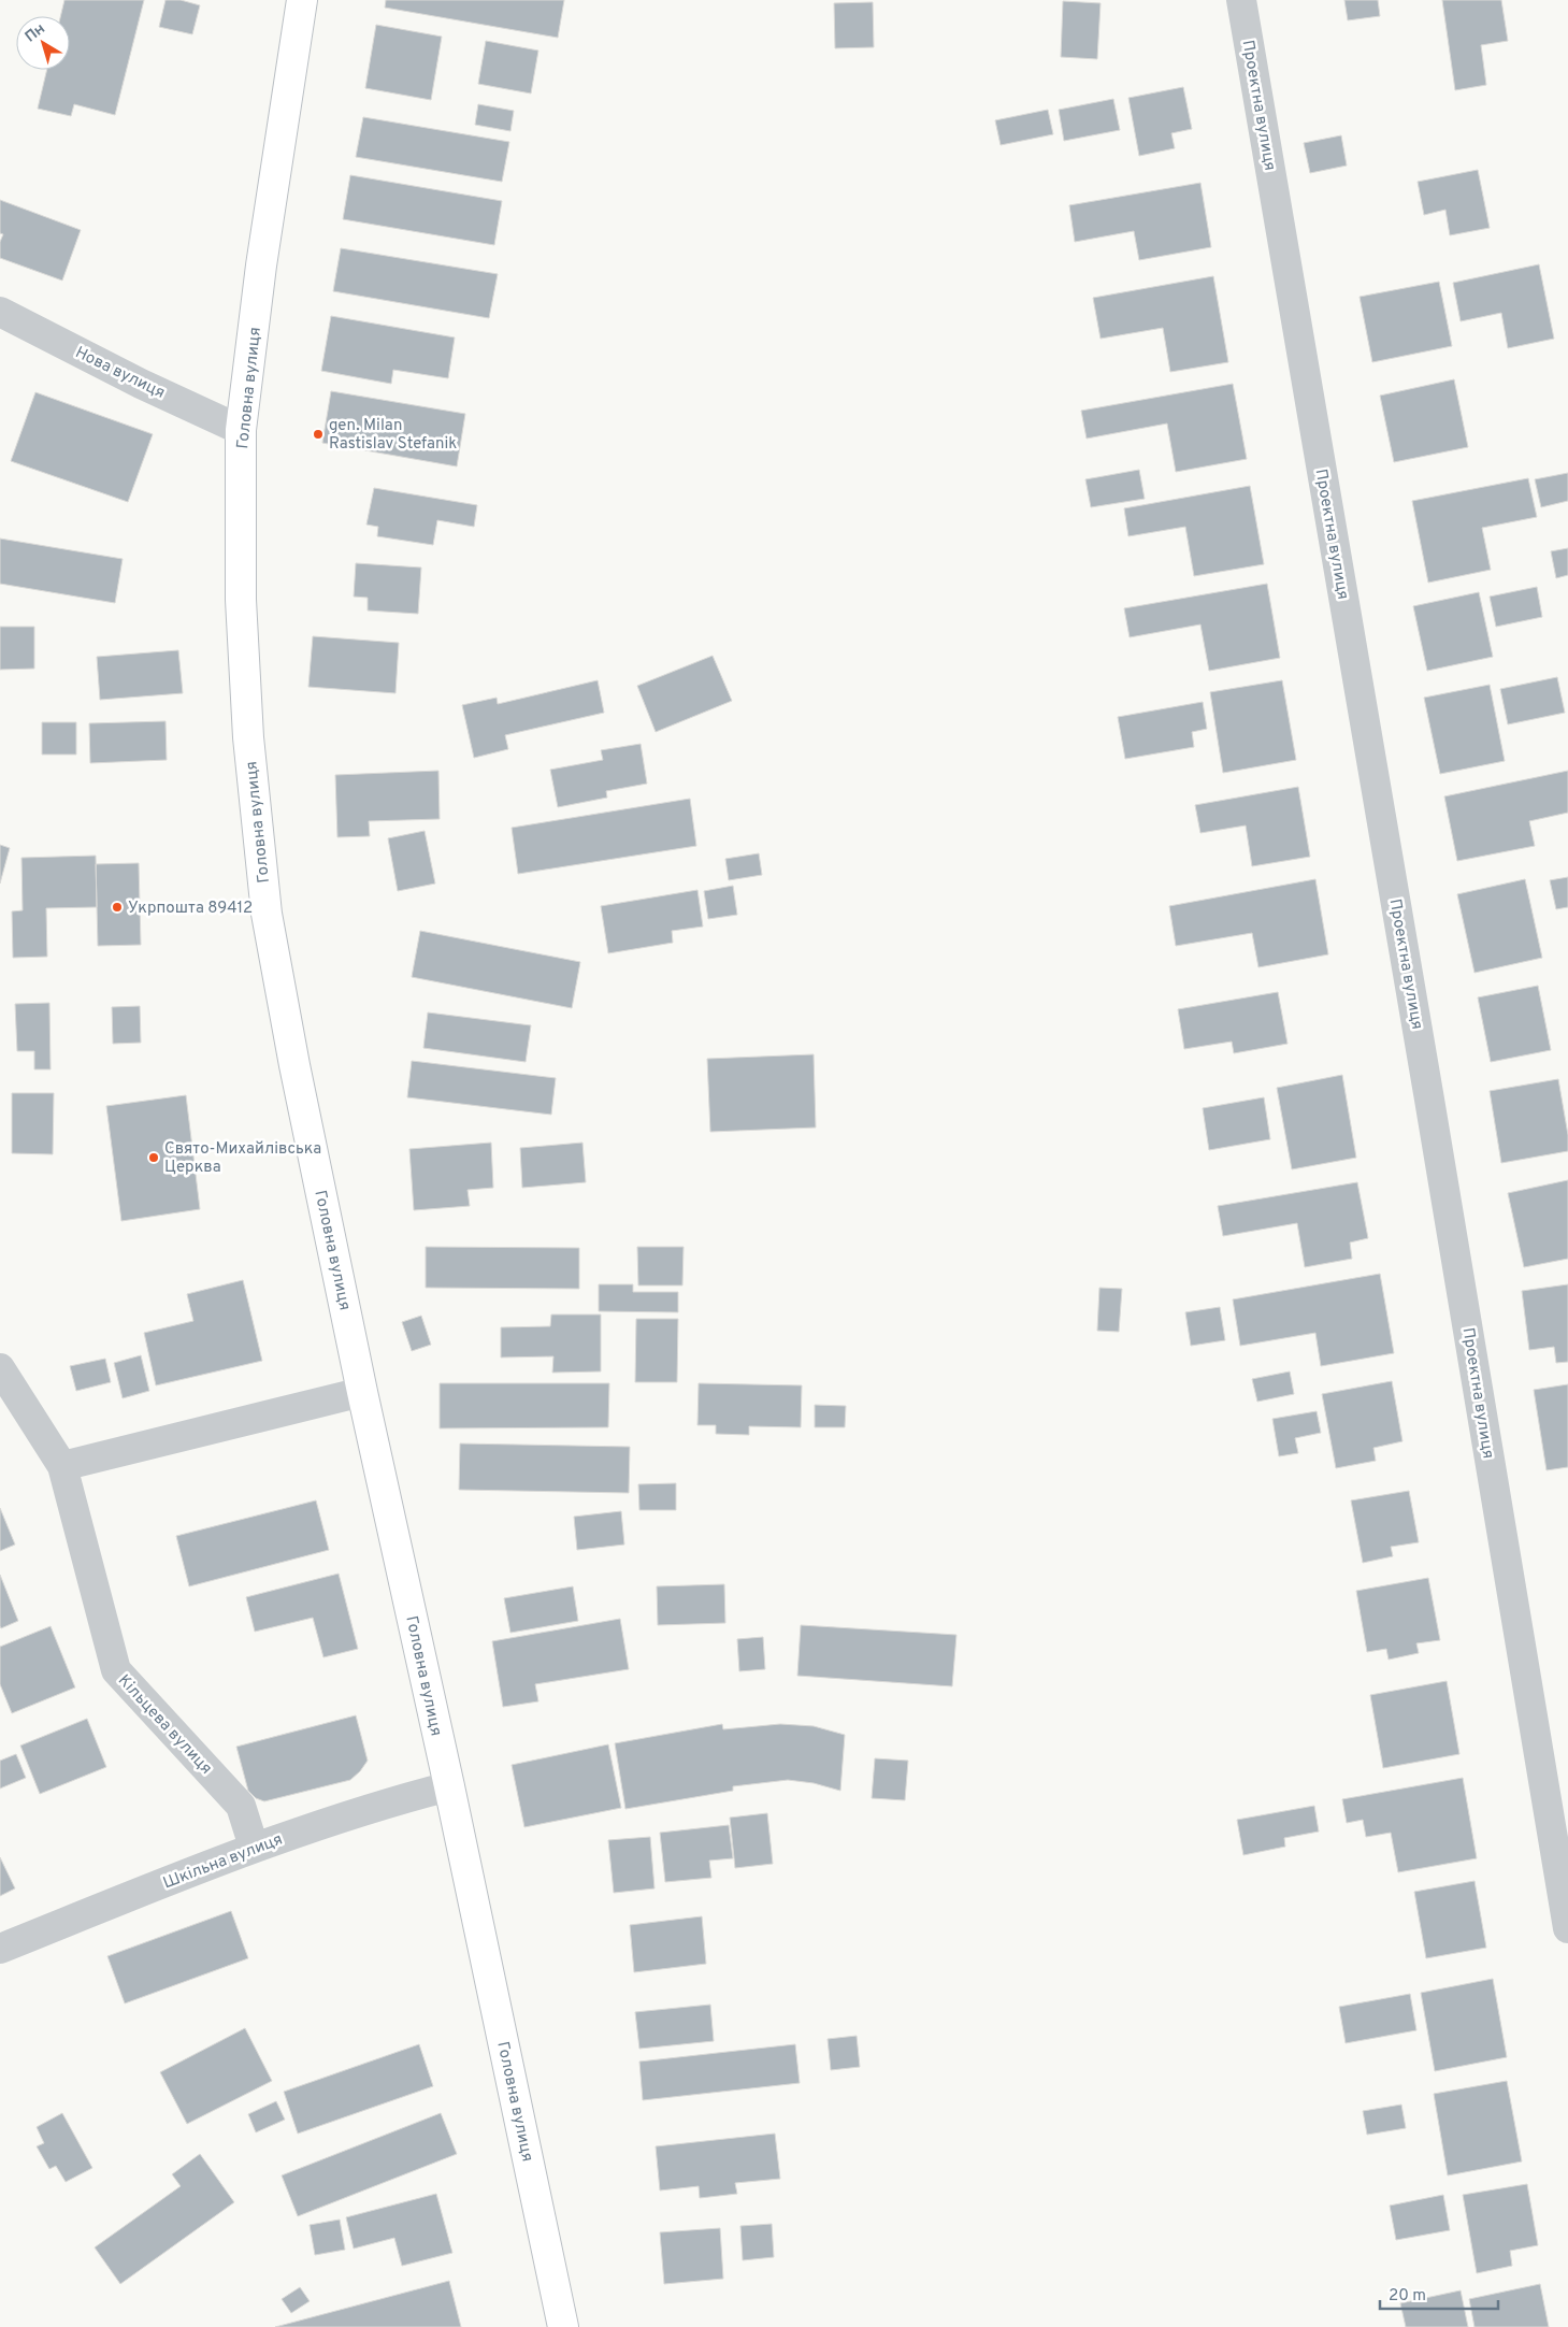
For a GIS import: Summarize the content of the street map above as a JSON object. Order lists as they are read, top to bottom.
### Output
{
  "streets": {
    "main road": ["Головна вулиця"],
    "street": [
      "Проектна вулиця",
      "Нова вулиця",
      "Кільцева вулиця",
      "Шкільна вулиця"
    ]
  },
  "crossings": [
    ["Нова вулиця", "Головна вулиця"],
    ["Головна вулиця", "Шкільна вулиця"],
    ["Кільцева вулиця", "Шкільна вулиця"]
  ],
  "places": ["gen. Milan Rastislav Stefanik", "Укрпошта 89412", "Свято-Михайлівська Церква"],
  "scale_bar": "20 m",
  "north": "top left"
}
